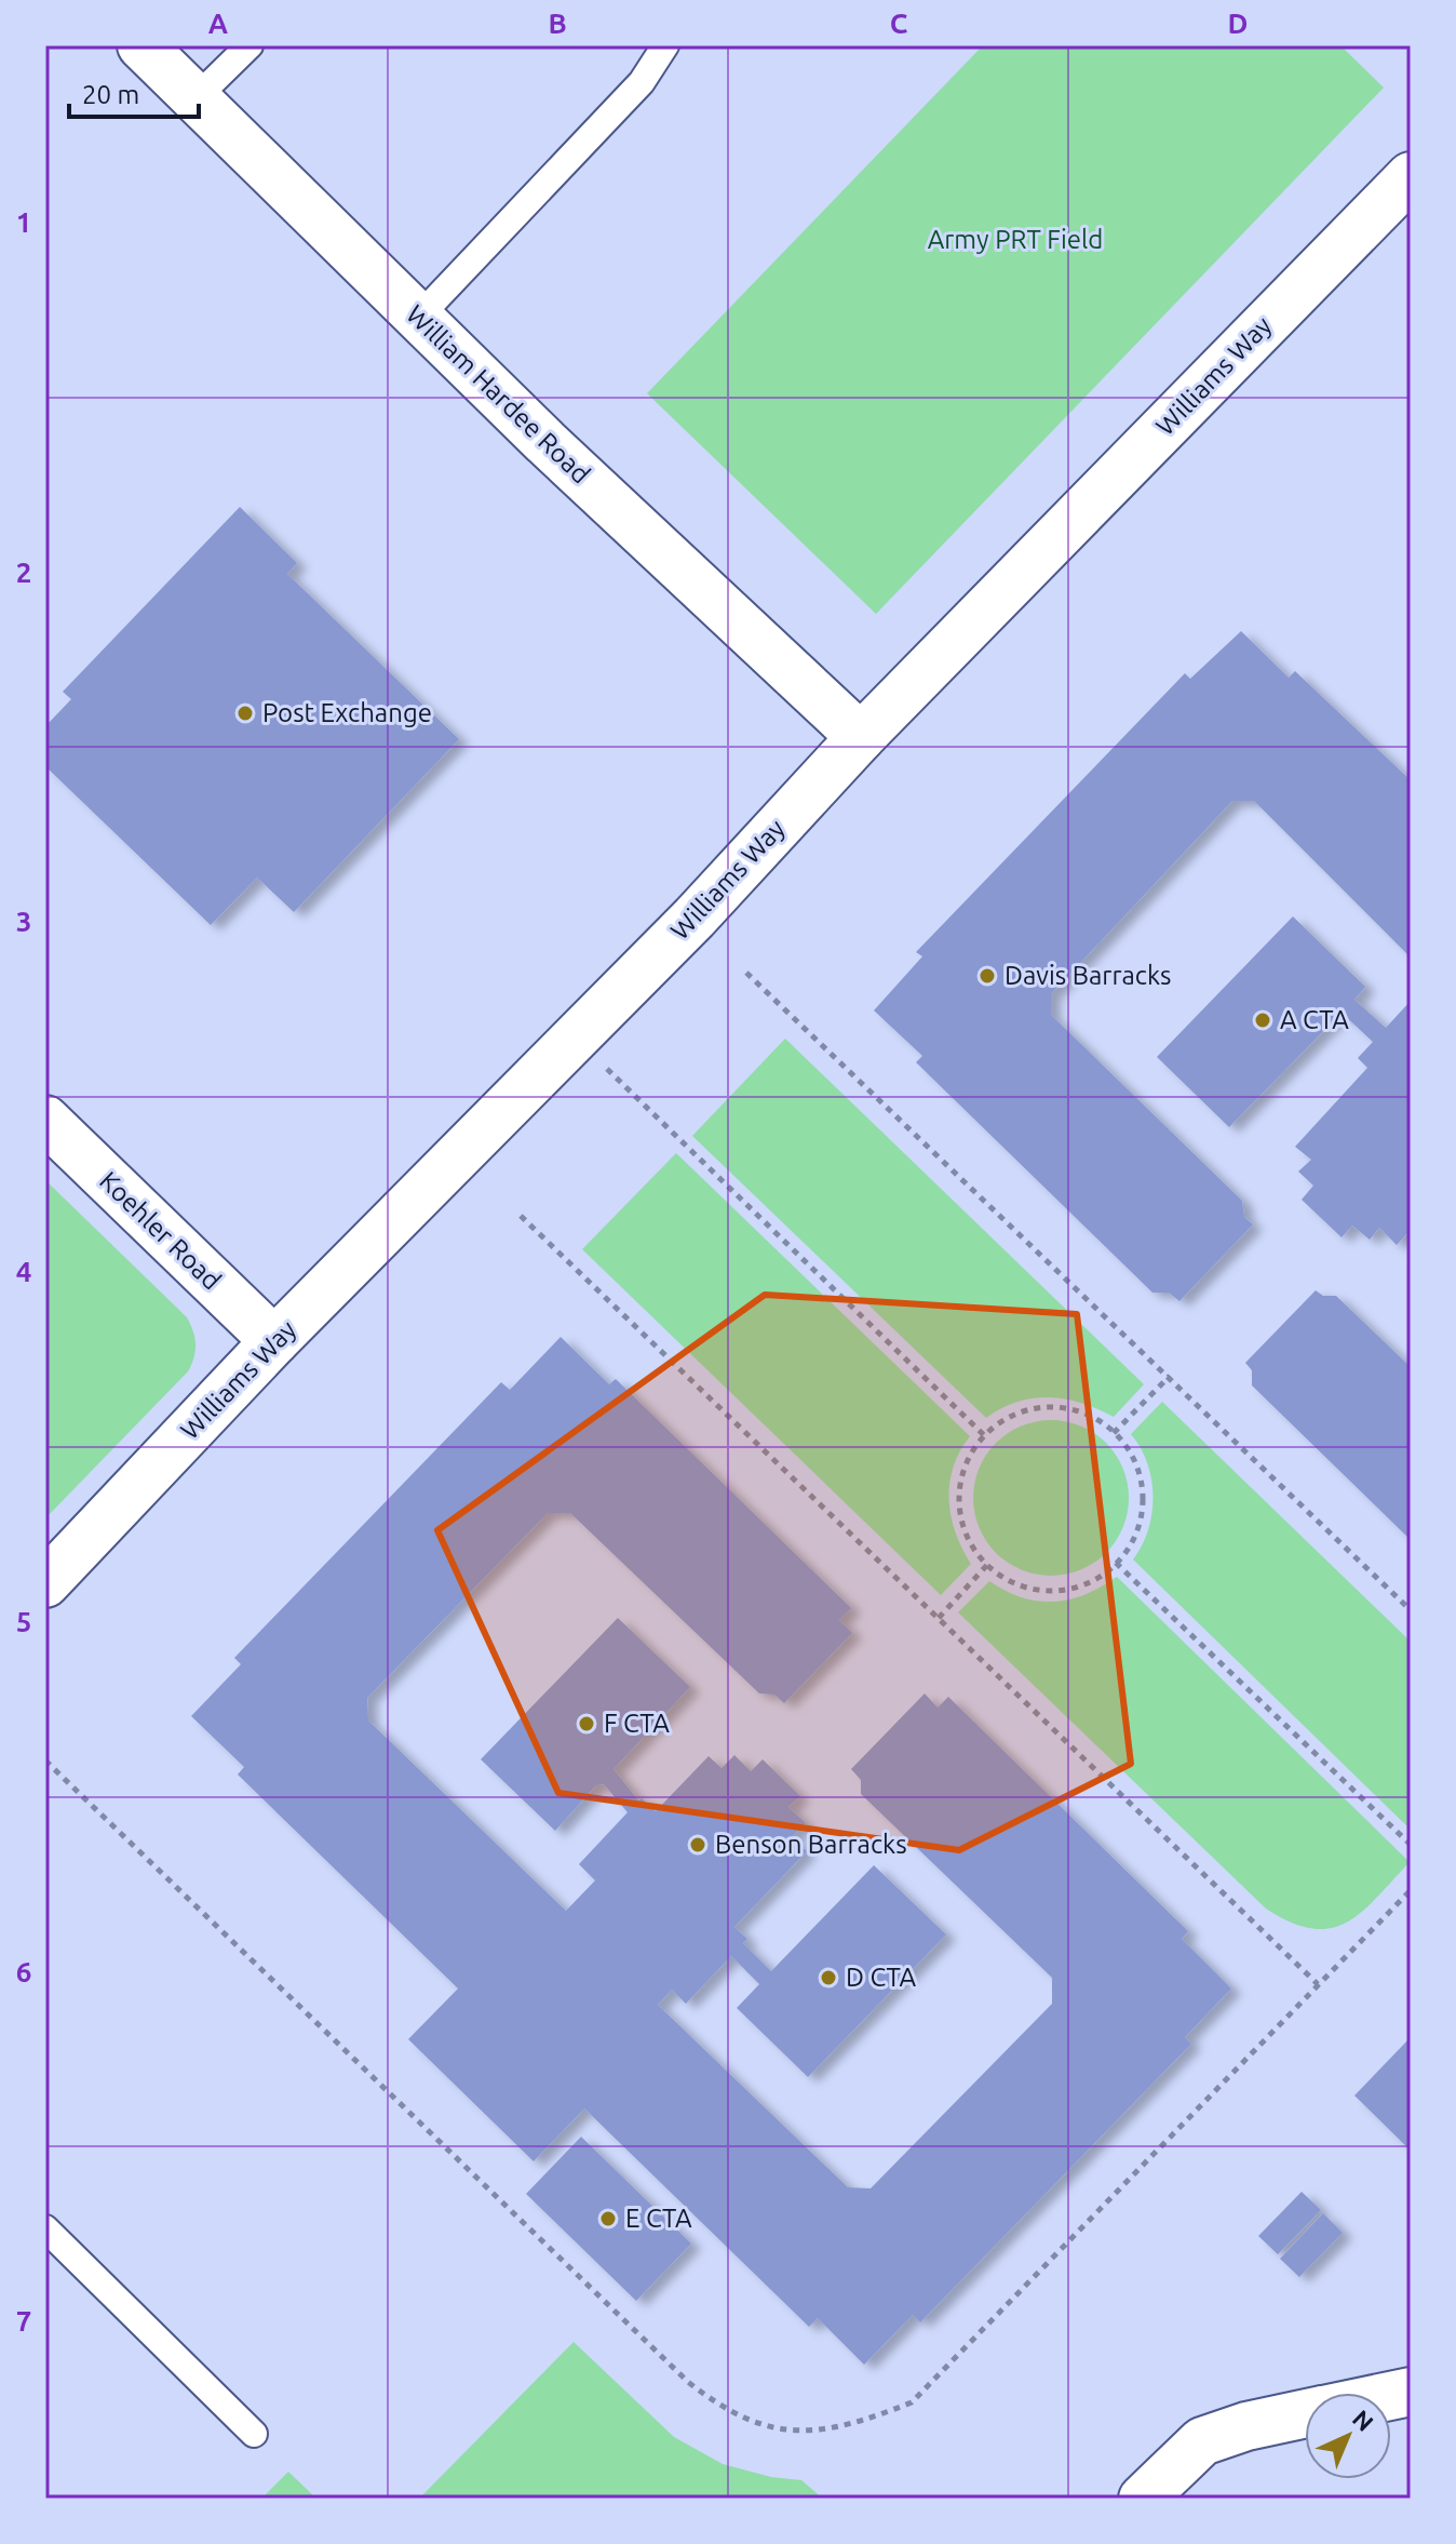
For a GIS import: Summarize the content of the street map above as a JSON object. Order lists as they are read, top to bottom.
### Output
{
  "streets": {
    "street": ["Williams Way", "William Hardee Road", "Koehler Road"]
  },
  "crossings": [
    ["Williams Way", "William Hardee Road"],
    ["Williams Way", "Koehler Road"]
  ],
  "parks": ["Army PRT Field"],
  "places": [
    "Post Exchange",
    "Davis Barracks",
    "A CTA",
    "F CTA",
    "Benson Barracks",
    "D CTA",
    "E CTA"
  ],
  "scale_bar": "20 m",
  "north": "top right",
  "grid": {
    "columns": [
      "A",
      "B",
      "C",
      "D"
    ],
    "rows": [
      "1",
      "2",
      "3",
      "4",
      "5",
      "6",
      "7"
    ]
  }
}
